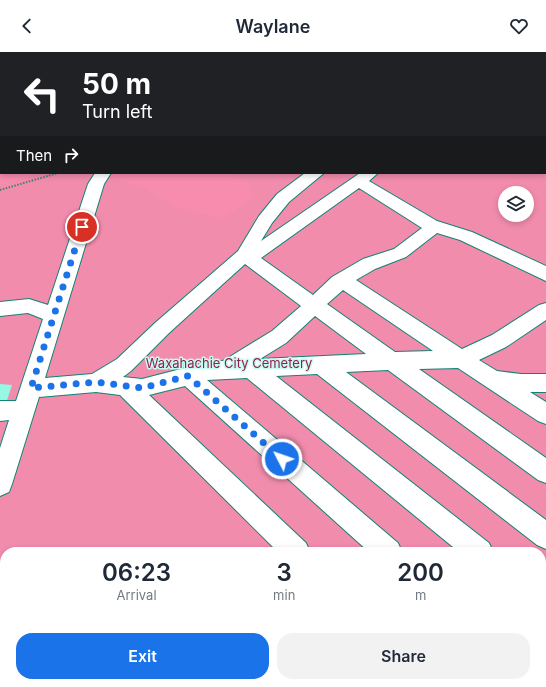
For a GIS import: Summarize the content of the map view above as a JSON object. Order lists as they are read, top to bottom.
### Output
{
  "parks": ["Waxahachie City Cemetery"],
  "page": {
    "header": "Waylane",
    "turn": ["50 m", "Turn left"],
    "then": "Then",
    "eta": [
      "06:23",
      "Arrival",
      "3",
      "min",
      "200",
      "m"
    ],
    "buttons": ["Exit", "Share"]
  }
}
